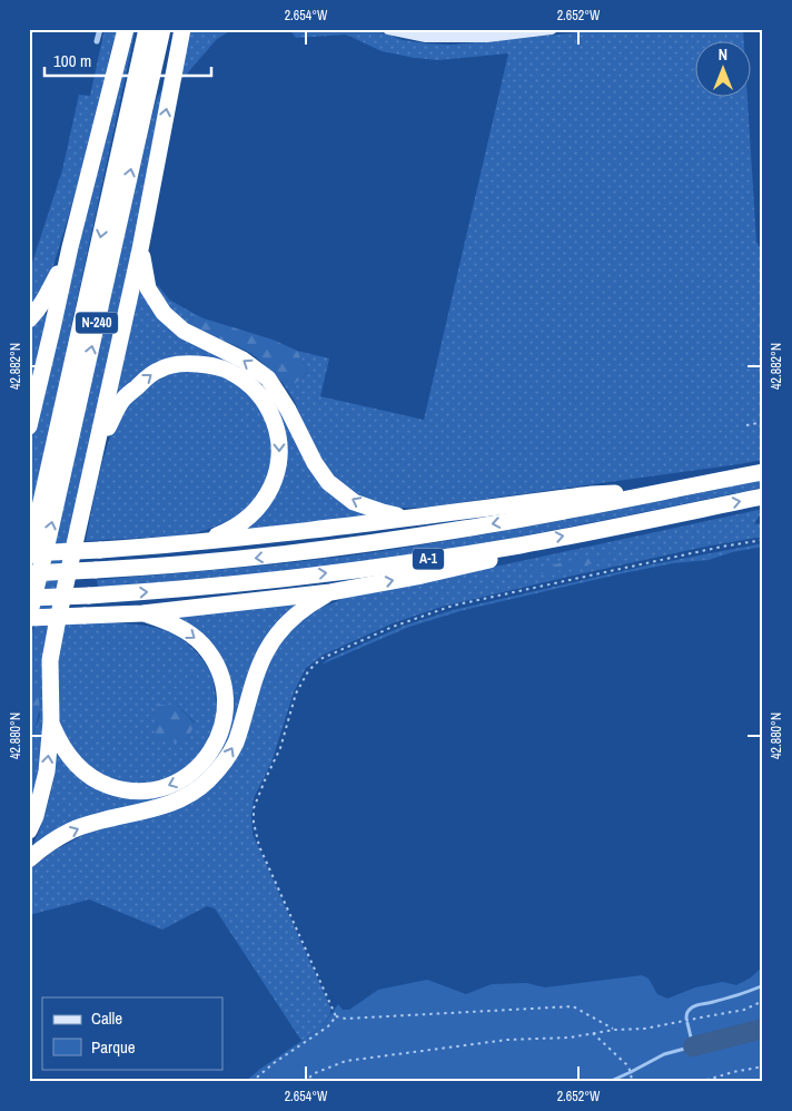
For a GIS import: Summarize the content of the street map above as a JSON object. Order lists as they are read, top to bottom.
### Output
{
  "streets": {
    "highway": ["N-240", "A-1"]
  },
  "legend": ["Calle", "Parque"],
  "scale_bar": "100 m",
  "north": "top",
  "coordinates": [
    "2.654°W",
    "2.652°W",
    "42.882°N",
    "42.880°N"
  ]
}
